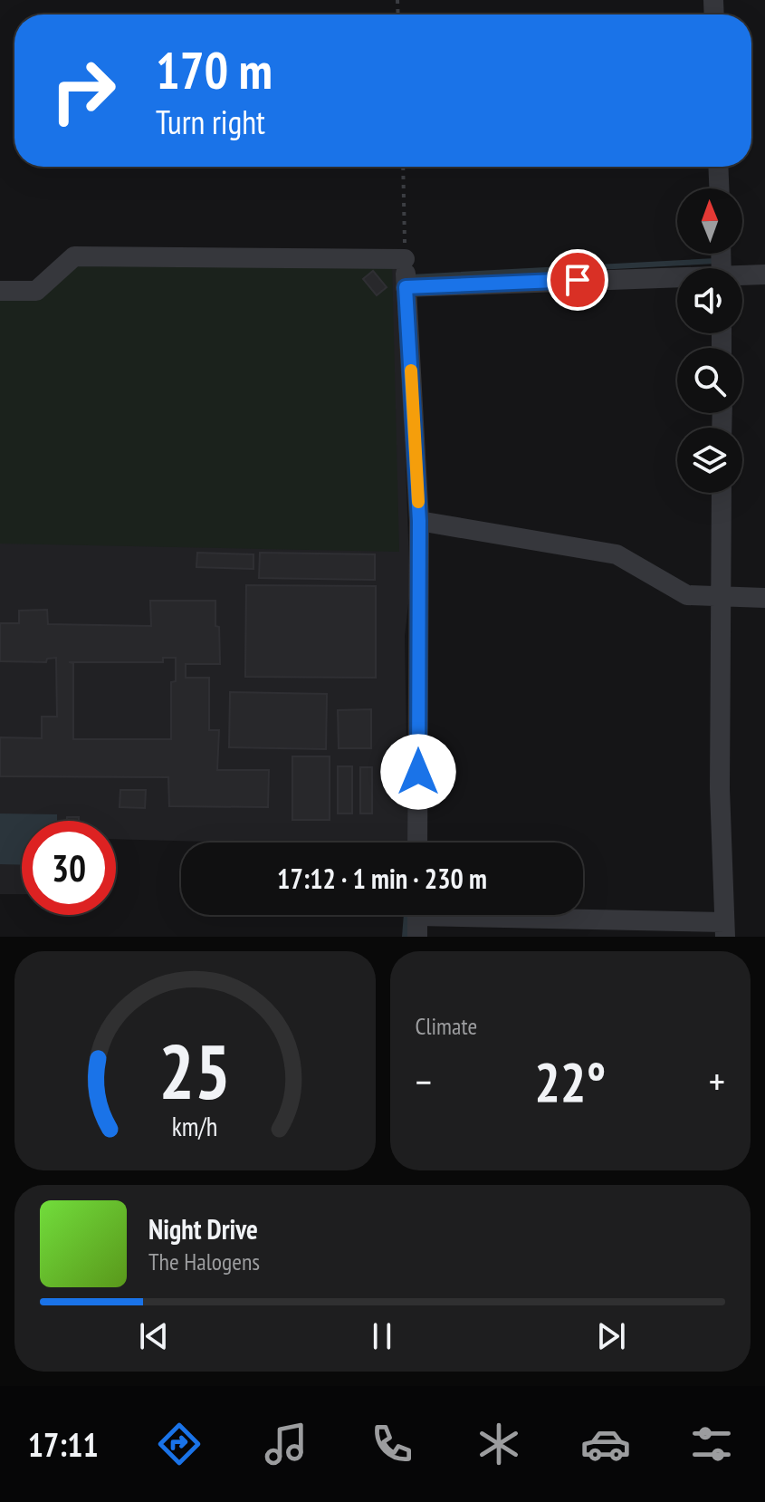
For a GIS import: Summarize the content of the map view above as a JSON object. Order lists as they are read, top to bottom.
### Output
{
  "north": "top",
  "page": {
    "turn": ["170 m", "Turn right"],
    "limit": "30",
    "trip": "17:12 · 1 min · 230 m",
    "tile": "Climate",
    "heat": ["−", "22°", "+"],
    "song": ["Night Drive", "The Halogens"],
    "tabs": "17:11",
    "gauge": ["25", "km/h"]
  }
}
